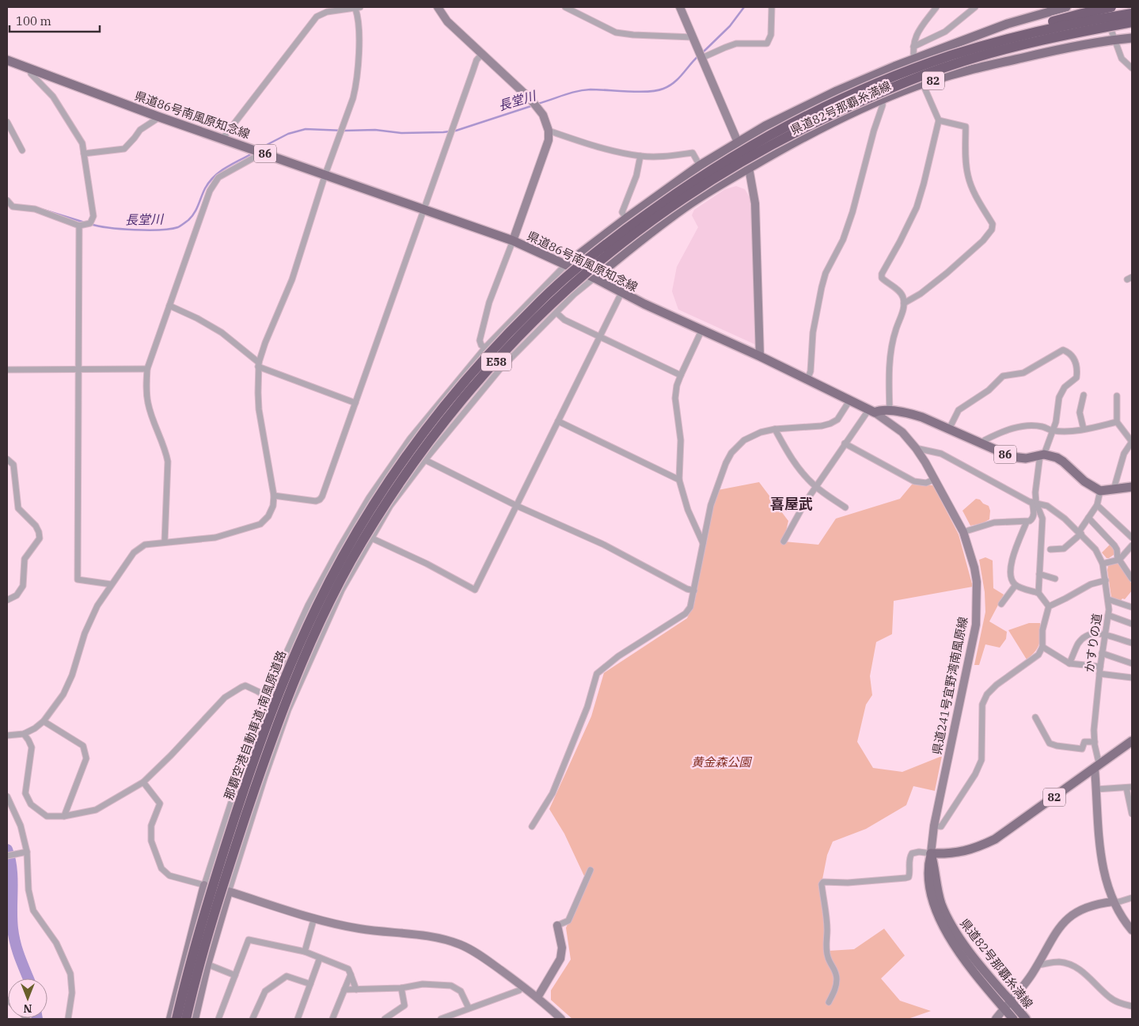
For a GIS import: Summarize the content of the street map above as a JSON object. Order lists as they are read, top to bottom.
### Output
{
  "streets": {
    "highway": ["E58", "那覇空港自動車道;南風原道路"],
    "main road": [
      "82",
      "県道82号那覇糸満線",
      "県道86号南風原知念線",
      "86"
    ],
    "street": ["かすりの道", "県道241号宜野湾南風原線"]
  },
  "crossings": [
    ["82", "県道82号那覇糸満線"],
    ["82", "かすりの道"],
    ["82", "県道241号宜野湾南風原線"],
    ["県道82号那覇糸満線", "県道86号南風原知念線"],
    ["県道82号那覇糸満線", "県道241号宜野湾南風原線"],
    ["県道86号南風原知念線", "86"],
    ["県道86号南風原知念線", "県道241号宜野湾南風原線"],
    ["86", "県道241号宜野湾南風原線"],
    ["かすりの道", "県道241号宜野湾南風原線"]
  ],
  "districts": ["喜屋武"],
  "water": ["長堂川"],
  "parks": ["黄金森公園"],
  "scale_bar": "100 m",
  "north": "bottom"
}
